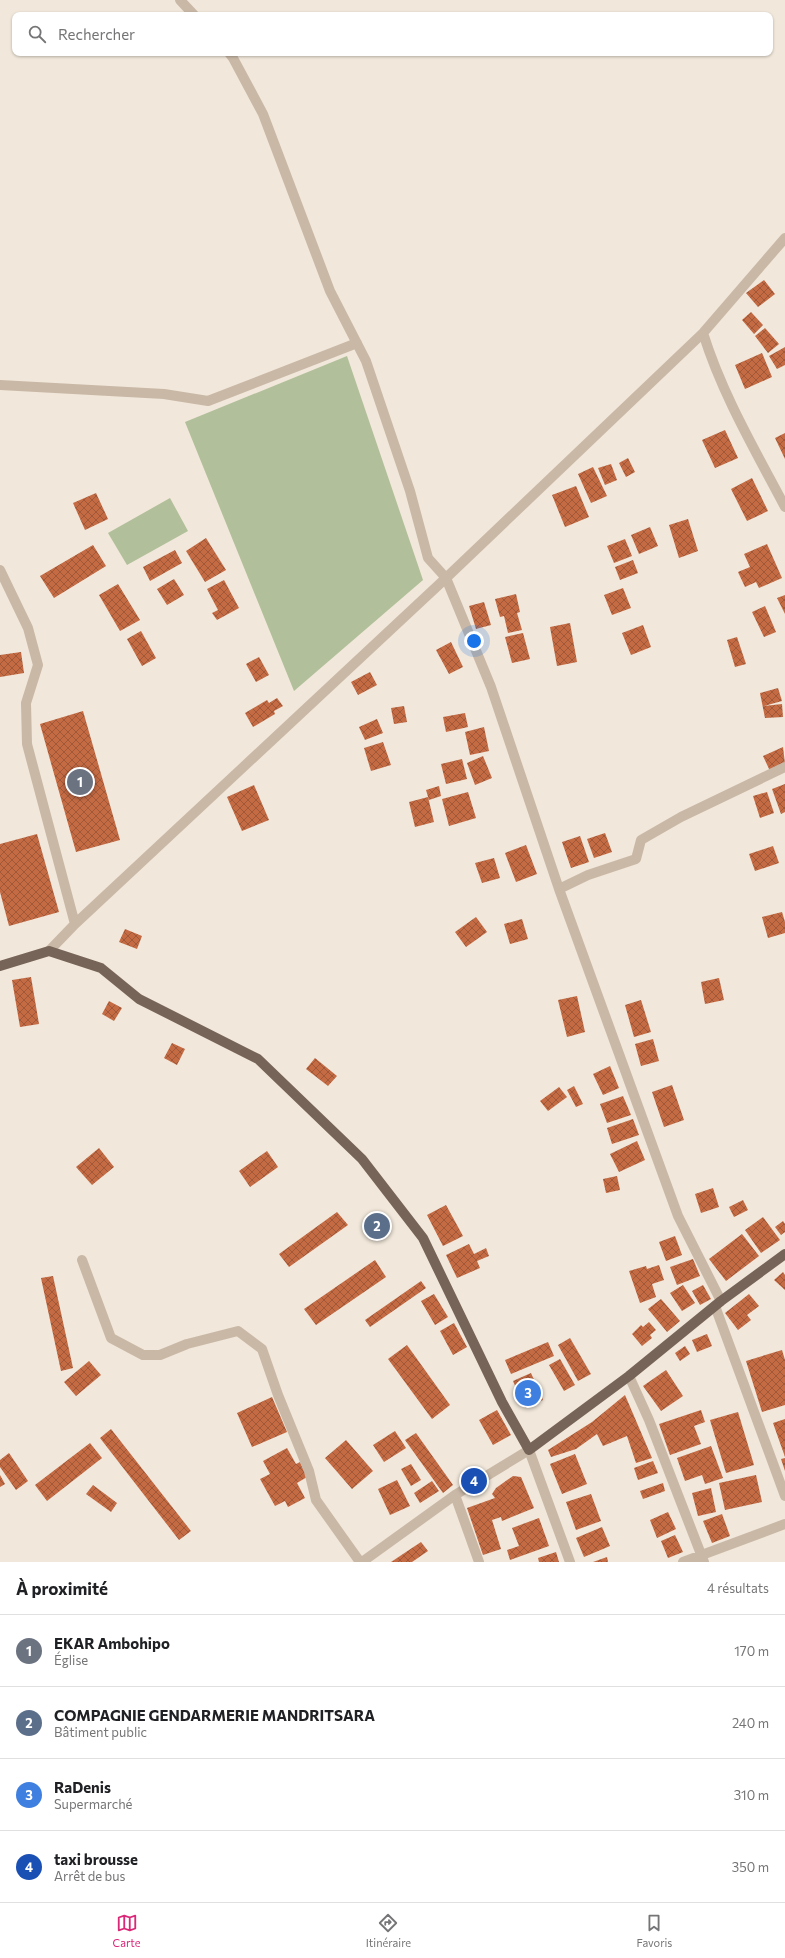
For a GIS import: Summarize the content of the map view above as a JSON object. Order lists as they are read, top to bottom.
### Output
{
  "page": {
    "search": "Rechercher",
    "pins": [
      "1",
      "2",
      "3",
      "4"
    ],
    "heading": ["À proximité", "4 résultats"],
    "list": [
      {
        "mark": "1",
        "name": "EKAR Ambohipo",
        "note": "Église",
        "value": "170 m"
      },
      {
        "mark": "2",
        "name": "COMPAGNIE GENDARMERIE MANDRITSARA",
        "note": "Bâtiment public",
        "value": "240 m"
      },
      {
        "mark": "3",
        "name": "RaDenis",
        "note": "Supermarché",
        "value": "310 m"
      },
      {
        "mark": "4",
        "name": "taxi brousse",
        "note": "Arrêt de bus",
        "value": "350 m"
      }
    ],
    "nav": ["Carte", "Itinéraire", "Favoris"]
  }
}
